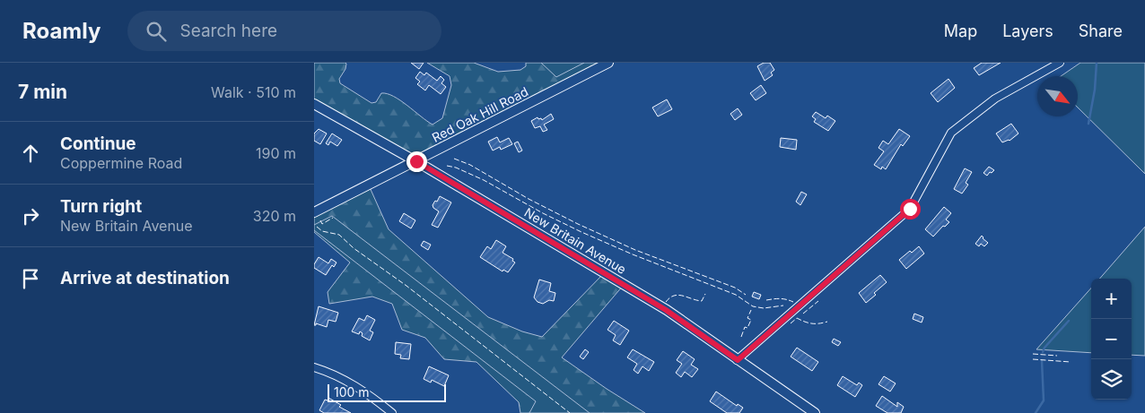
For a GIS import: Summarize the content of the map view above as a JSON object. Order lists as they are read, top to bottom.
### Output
{
  "streets": {
    "street": ["Red Oak Hill Road", "New Britain Avenue"]
  },
  "crossings": [
    ["Red Oak Hill Road", "New Britain Avenue"]
  ],
  "scale_bar": "100 m",
  "north": "bottom right",
  "page": {
    "header": "Roamly",
    "search": "Search here",
    "nav": ["Map", "Layers", "Share"],
    "heading": ["7 min", "Walk · 510 m"],
    "list": [
      ["Continue", "Coppermine Road", "190 m"],
      ["Turn right", "New Britain Avenue", "320 m"],
      "Arrive at destination"
    ],
    "map_buttons": ["+", "−"],
    "scale": "100 m"
  }
}
